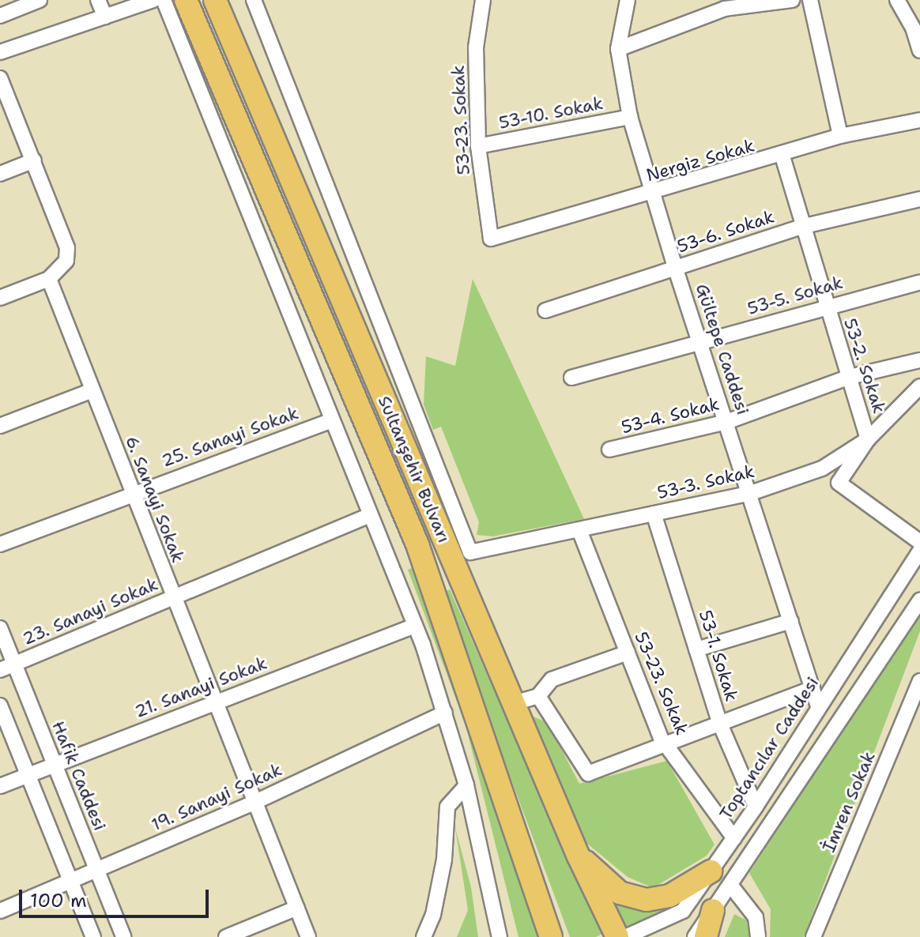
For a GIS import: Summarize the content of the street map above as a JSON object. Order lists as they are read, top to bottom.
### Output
{
  "streets": {
    "highway": ["Sultanşehir Bulvarı"],
    "street": [
      "53-10. Sokak",
      "53-23. Sokak",
      "Nergiz Sokak",
      "53-6. Sokak",
      "53-5. Sokak",
      "Gültepe Caddesi",
      "53-2. Sokak",
      "53-4. Sokak",
      "25. Sanayi Sokak",
      "53-3. Sokak",
      "6. Sanayi Sokak",
      "23. Sanayi Sokak",
      "53-1. Sokak",
      "21. Sanayi Sokak",
      "Toptancılar Caddesi",
      "Hafik Caddesi",
      "19. Sanayi Sokak",
      "İmren Sokak"
    ]
  },
  "crossings": [
    ["53-10. Sokak", "53-23. Sokak"],
    ["53-10. Sokak", "Gültepe Caddesi"],
    ["53-23. Sokak", "Nergiz Sokak"],
    ["53-23. Sokak", "53-3. Sokak"],
    ["53-23. Sokak", "Toptancılar Caddesi"],
    ["Nergiz Sokak", "Gültepe Caddesi"],
    ["Nergiz Sokak", "53-2. Sokak"],
    ["53-6. Sokak", "Gültepe Caddesi"],
    ["53-6. Sokak", "53-2. Sokak"],
    ["53-5. Sokak", "Gültepe Caddesi"],
    ["53-5. Sokak", "53-2. Sokak"],
    ["Gültepe Caddesi", "53-4. Sokak"],
    ["Gültepe Caddesi", "53-3. Sokak"],
    ["Gültepe Caddesi", "Toptancılar Caddesi"],
    ["53-2. Sokak", "53-4. Sokak"],
    ["53-2. Sokak", "53-3. Sokak"],
    ["25. Sanayi Sokak", "6. Sanayi Sokak"],
    ["53-3. Sokak", "53-1. Sokak"],
    ["6. Sanayi Sokak", "23. Sanayi Sokak"],
    ["6. Sanayi Sokak", "21. Sanayi Sokak"],
    ["6. Sanayi Sokak", "19. Sanayi Sokak"],
    ["23. Sanayi Sokak", "Hafik Caddesi"],
    ["53-1. Sokak", "Toptancılar Caddesi"],
    ["21. Sanayi Sokak", "Hafik Caddesi"],
    ["Hafik Caddesi", "19. Sanayi Sokak"]
  ],
  "scale_bar": "100 m"
}
